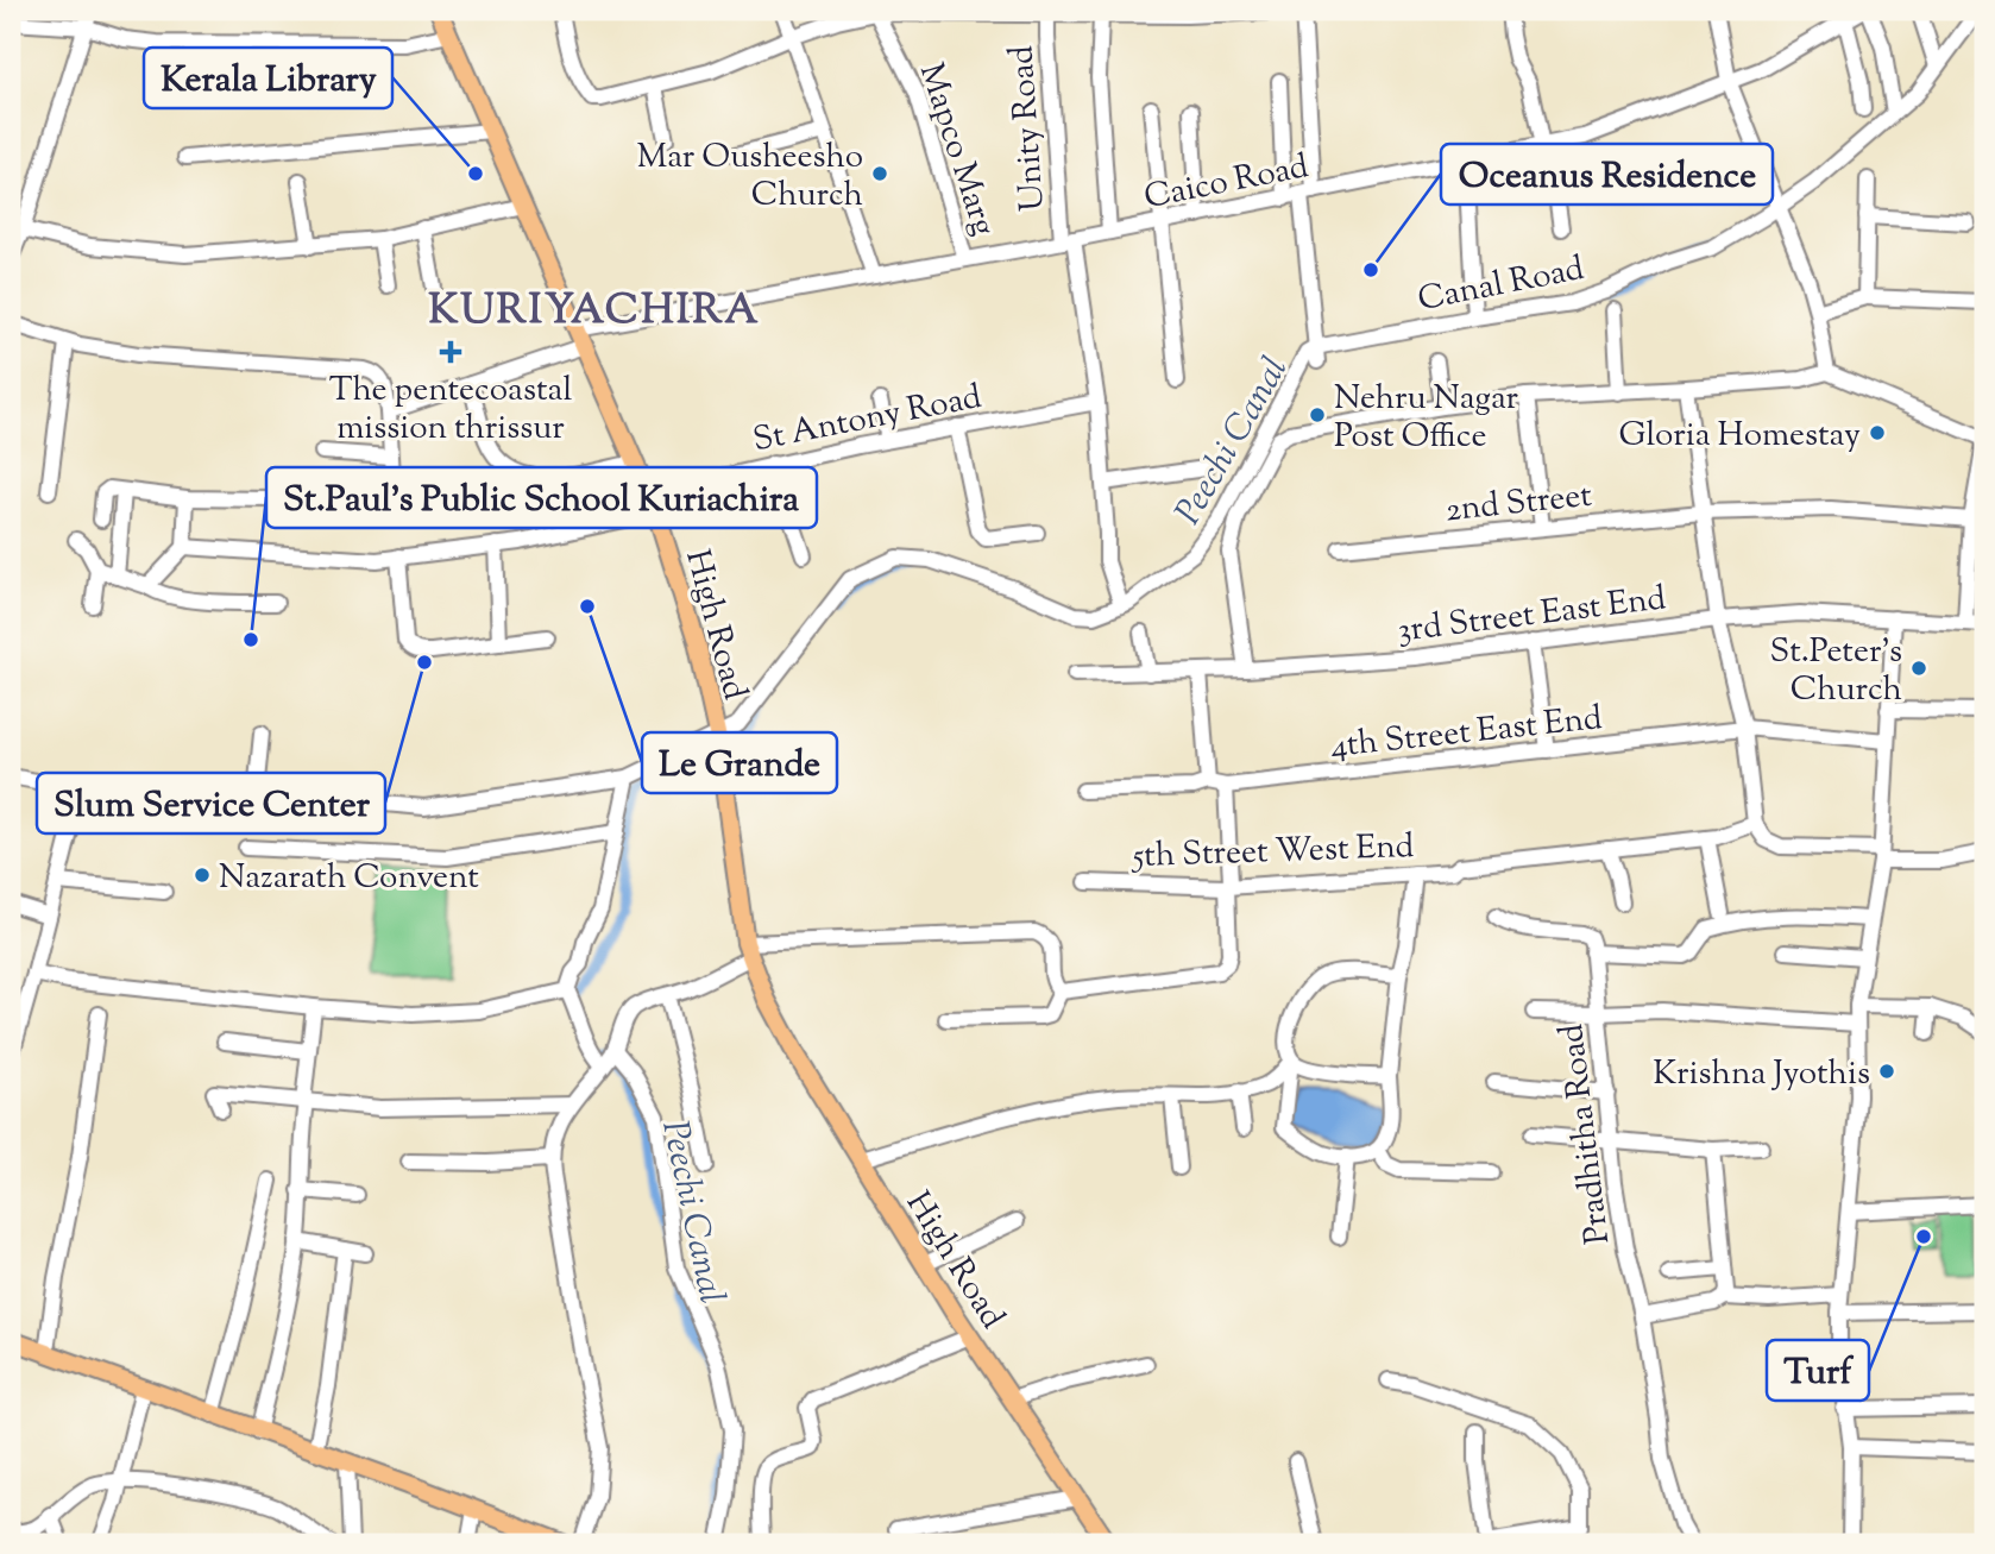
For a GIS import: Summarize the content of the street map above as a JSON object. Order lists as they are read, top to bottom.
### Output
{
  "streets": {
    "main road": ["High Road"],
    "street": [
      "Unity Road",
      "Mapco Marg",
      "Caico Road",
      "Canal Road",
      "St Antony Road",
      "2nd Street",
      "3rd Street East End",
      "4th Street East End",
      "5th Street West End",
      "Pradhitha Road"
    ]
  },
  "crossings": [
    ["Unity Road", "Caico Road"],
    ["Unity Road", "St Antony Road"],
    ["Mapco Marg", "Caico Road"],
    ["Caico Road", "High Road"],
    ["St Antony Road", "High Road"]
  ],
  "districts": ["KURIYACHIRA"],
  "water": ["Peechi Canal"],
  "places": {
    "other": [
      "Kerala Library",
      "Mar Ousheesho Church",
      "Oceanus Residence",
      "Nehru Nagar Post Office",
      "Gloria Homestay",
      "Le Grande",
      "St.Paul's Public School Kuriachira",
      "Slum Service Center",
      "St.Peter's Church",
      "Nazarath Convent",
      "Krishna Jyothis",
      "Turf"
    ],
    "health": ["The pentecoastal mission thrissur"]
  }
}
